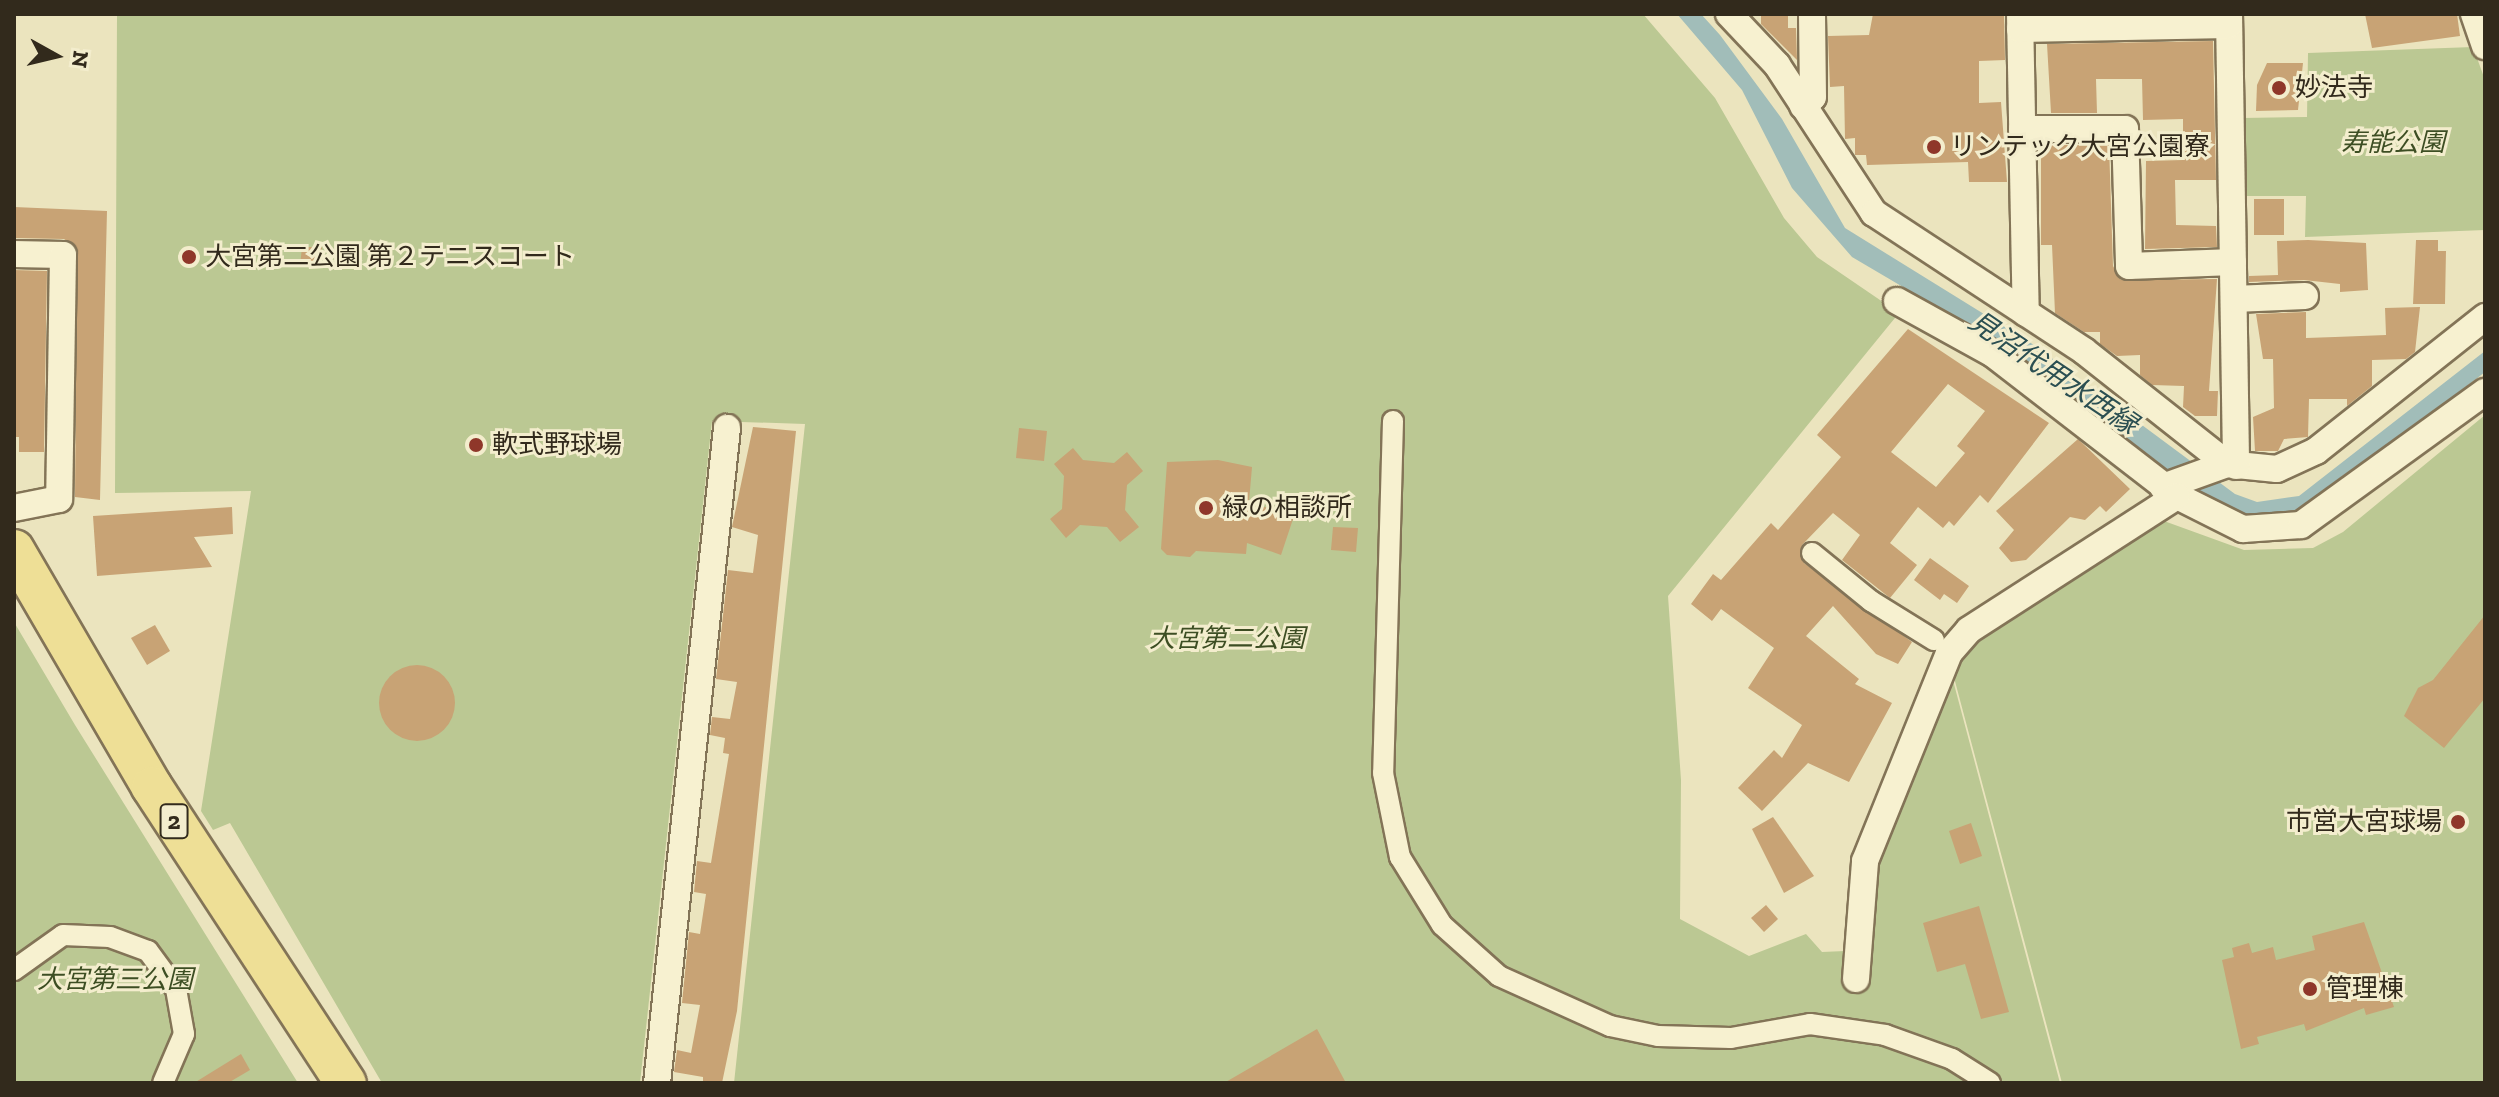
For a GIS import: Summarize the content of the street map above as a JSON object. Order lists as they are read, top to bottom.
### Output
{
  "streets": {
    "main road": ["2"]
  },
  "water": ["見沼代用水西縁"],
  "parks": ["寿能公園", "大宮第二公園", "大宮第三公園"],
  "places": [
    "妙法寺",
    "リンテック大宮公園寮",
    "大宮第二公園 第２テニスコート",
    "軟式野球場",
    "緑の相談所",
    "市営大宮球場",
    "管理棟"
  ],
  "north": "right"
}
